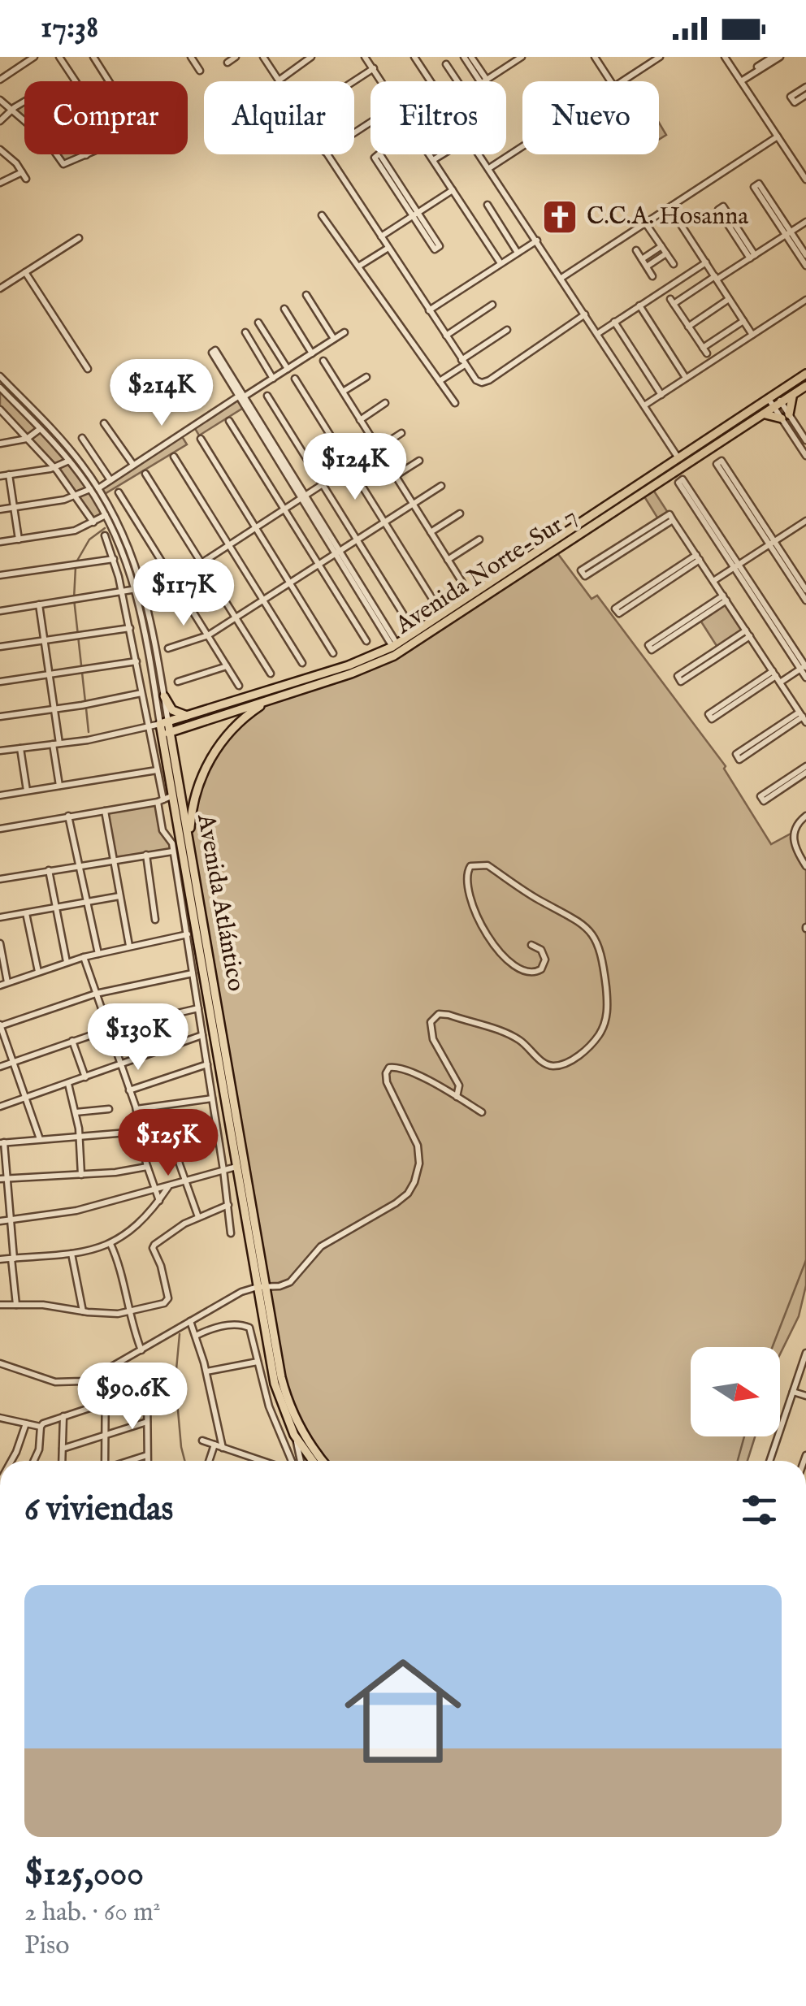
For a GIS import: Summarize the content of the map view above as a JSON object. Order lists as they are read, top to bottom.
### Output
{
  "streets": {
    "main road": ["Avenida Norte-Sur 7", "Avenida Atlántico"]
  },
  "crossings": [
    ["Avenida Norte-Sur 7", "Avenida Atlántico"]
  ],
  "places": {
    "church": ["C.C.A. Hosanna"]
  },
  "north": "right",
  "page": {
    "status": "17:38",
    "chip": [
      "Comprar",
      "Alquilar",
      "Filtros",
      "Nuevo"
    ],
    "price": [
      "$214K",
      "$124K",
      "$117K",
      "$130K",
      "$125K",
      "$90.6K"
    ],
    "heading": "6 viviendas",
    "list": [
      {
        "name": "$125,000",
        "note": "2 hab. · 60 m² · Piso"
      }
    ]
  }
}
